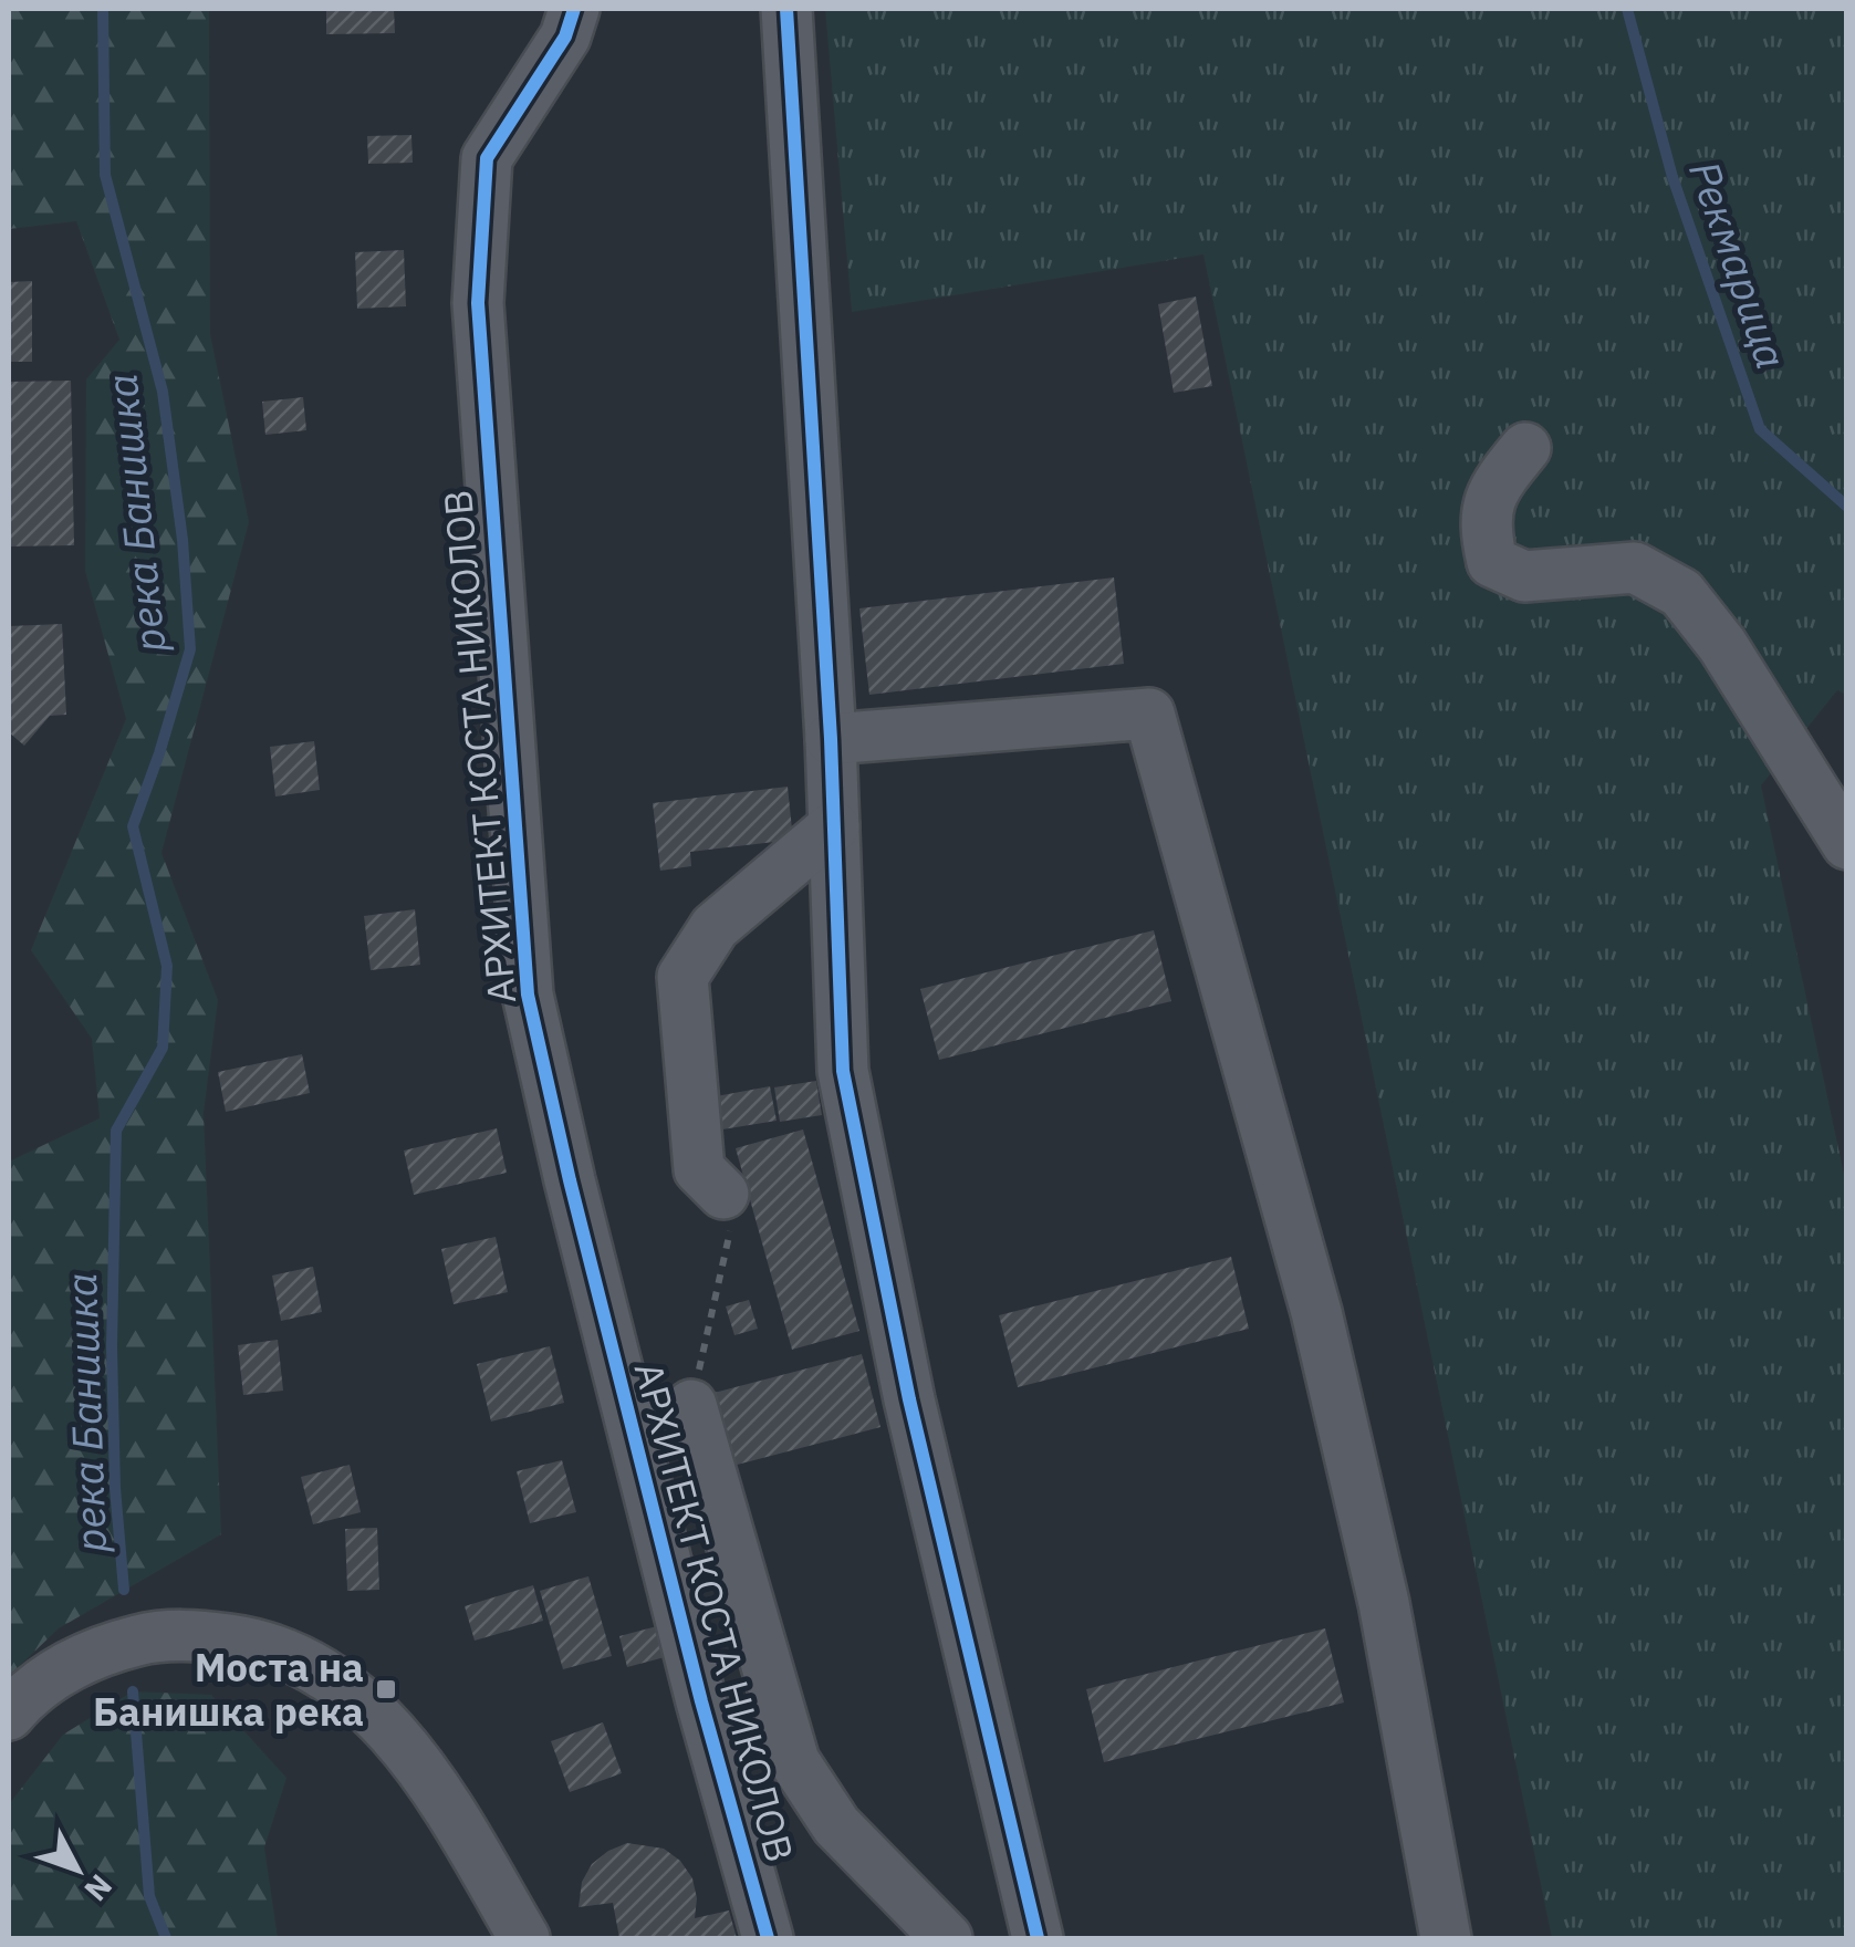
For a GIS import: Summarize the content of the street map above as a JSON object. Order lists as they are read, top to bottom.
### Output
{
  "streets": {
    "street": ["АРХИТЕКТ КОСТА НИКОЛОВ"]
  },
  "water": ["Рекмарица", "река Банишка"],
  "places": {
    "transit": ["Моста на Банишка река"]
  },
  "north": "bottom right"
}
